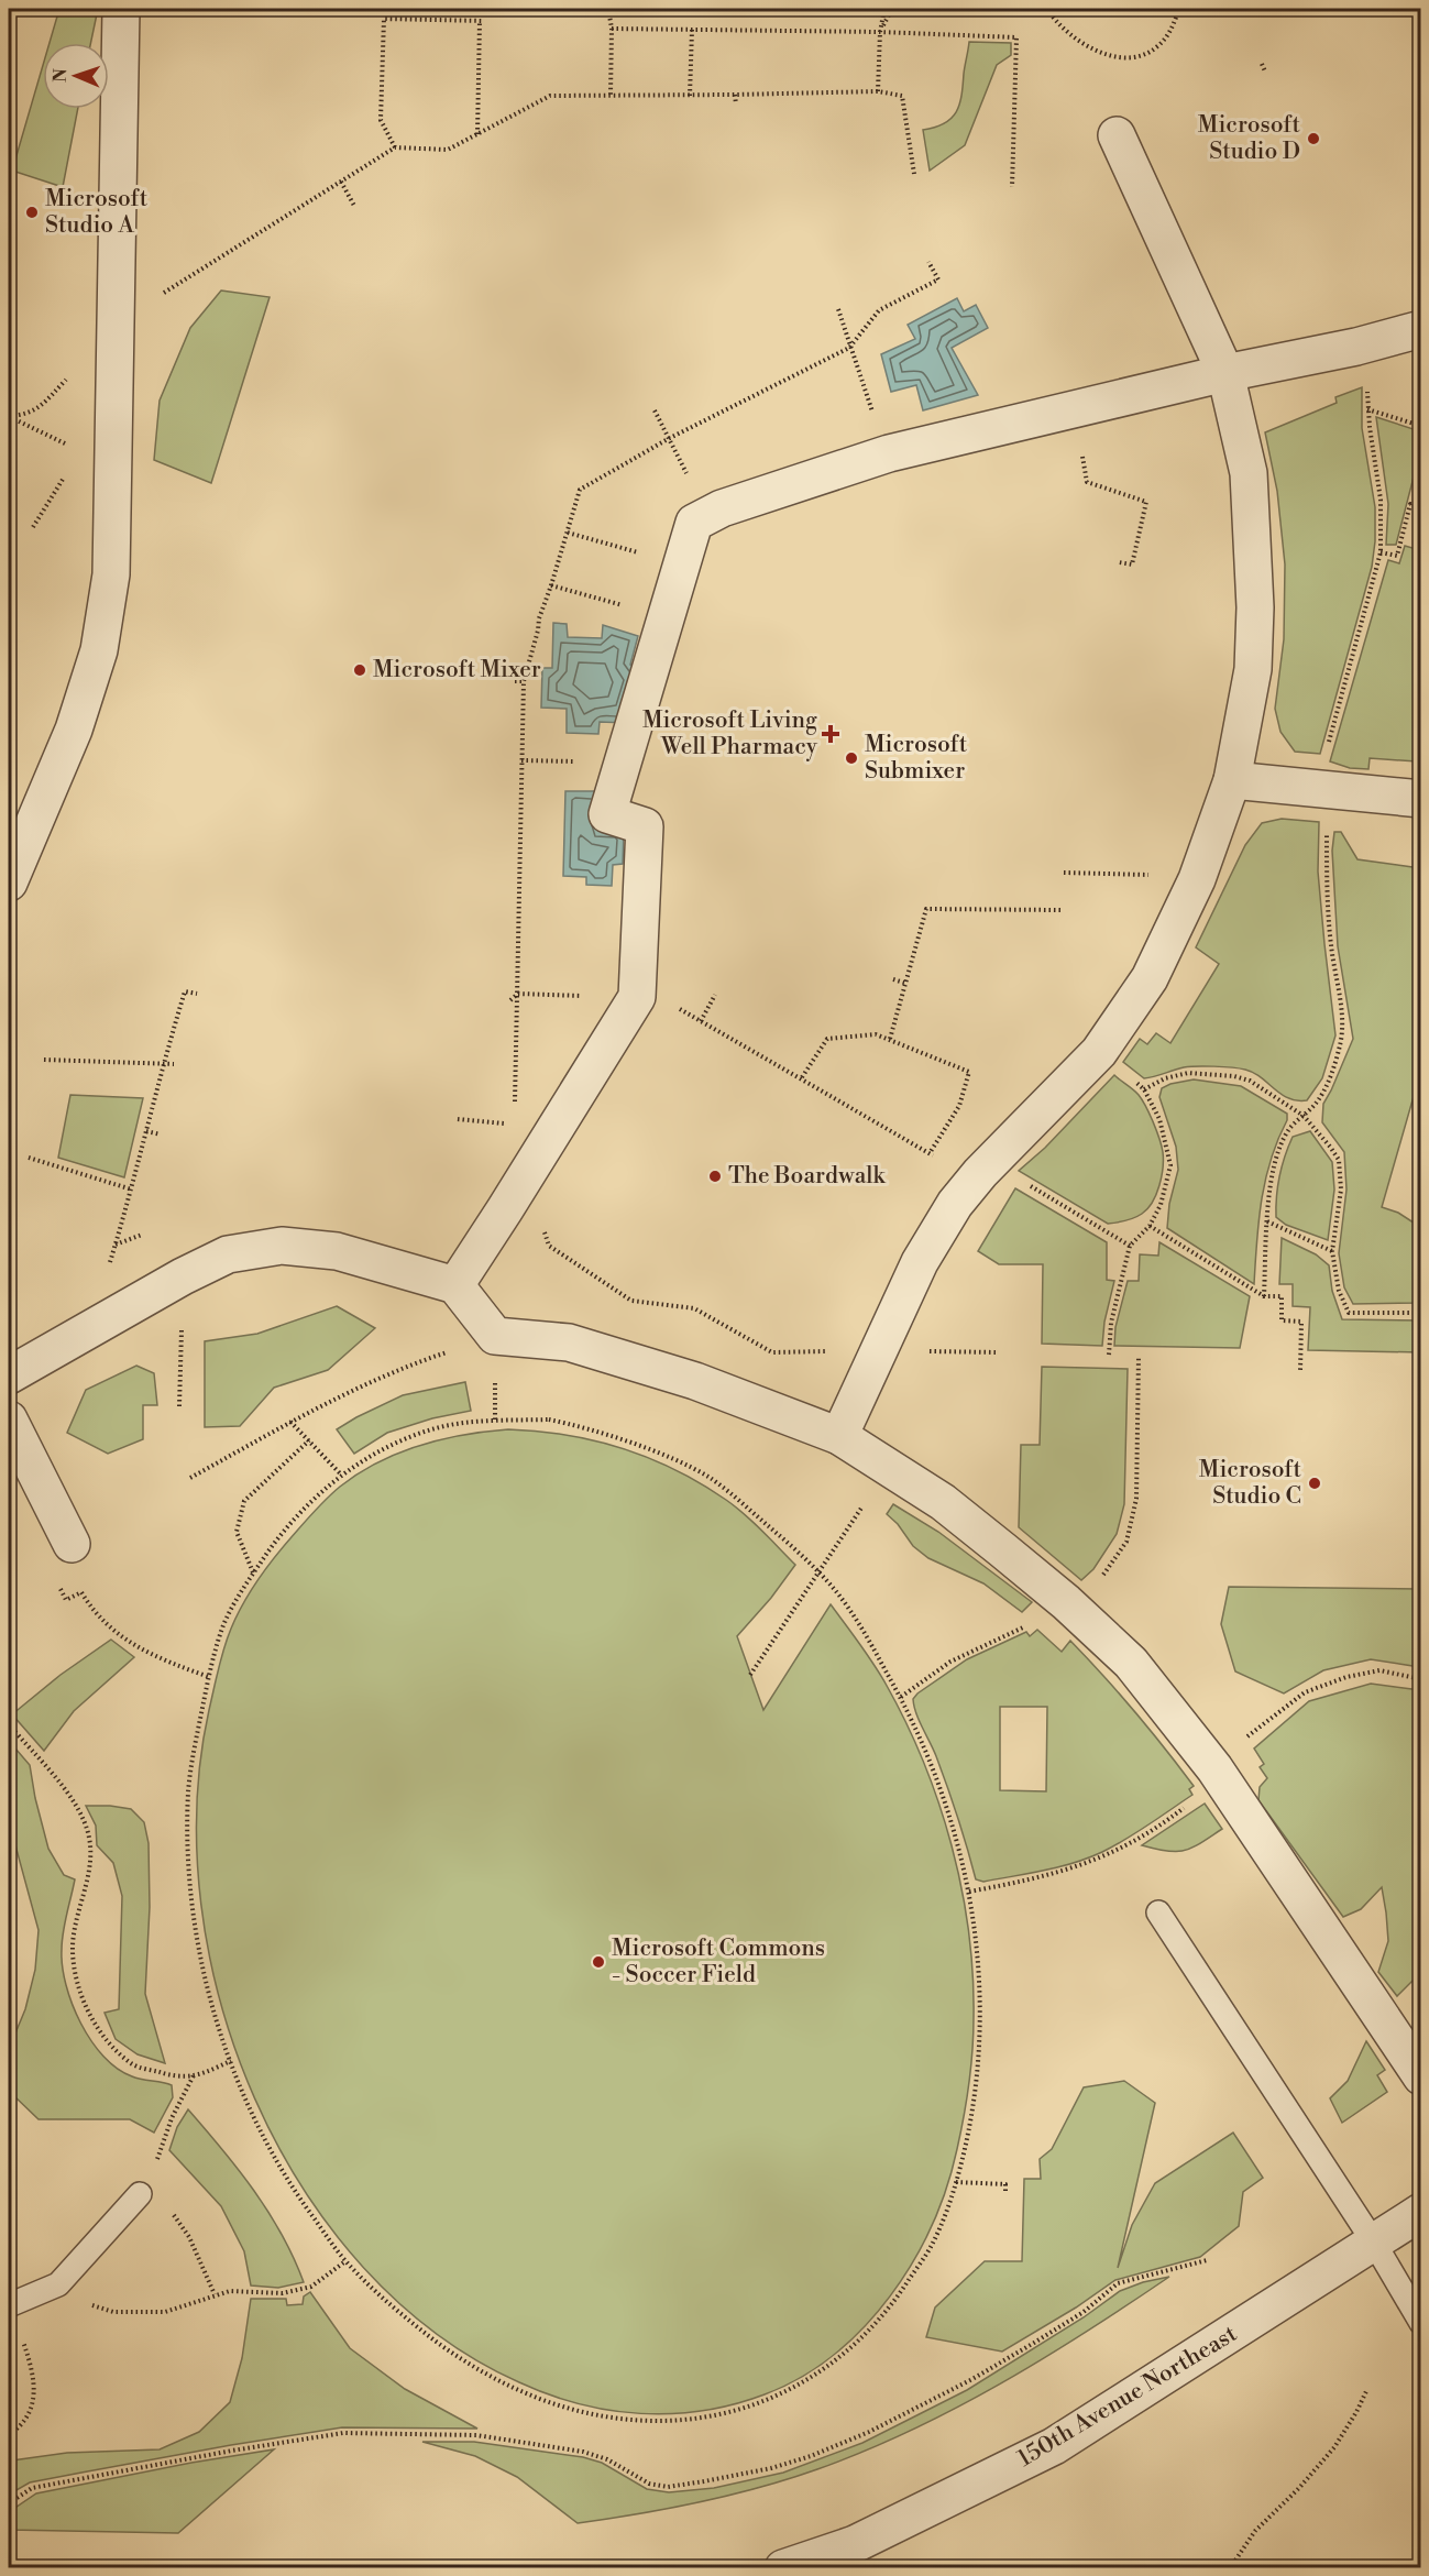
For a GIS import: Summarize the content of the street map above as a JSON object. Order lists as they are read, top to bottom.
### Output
{
  "streets": {
    "street": ["150th Avenue Northeast"]
  },
  "places": {
    "other": [
      "Microsoft Studio D",
      "Microsoft Studio A",
      "Microsoft Mixer",
      "Microsoft Submixer",
      "The Boardwalk",
      "Microsoft Studio C",
      "Microsoft Commons - Soccer Field"
    ],
    "health": ["Microsoft Living Well Pharmacy"]
  },
  "north": "left"
}
